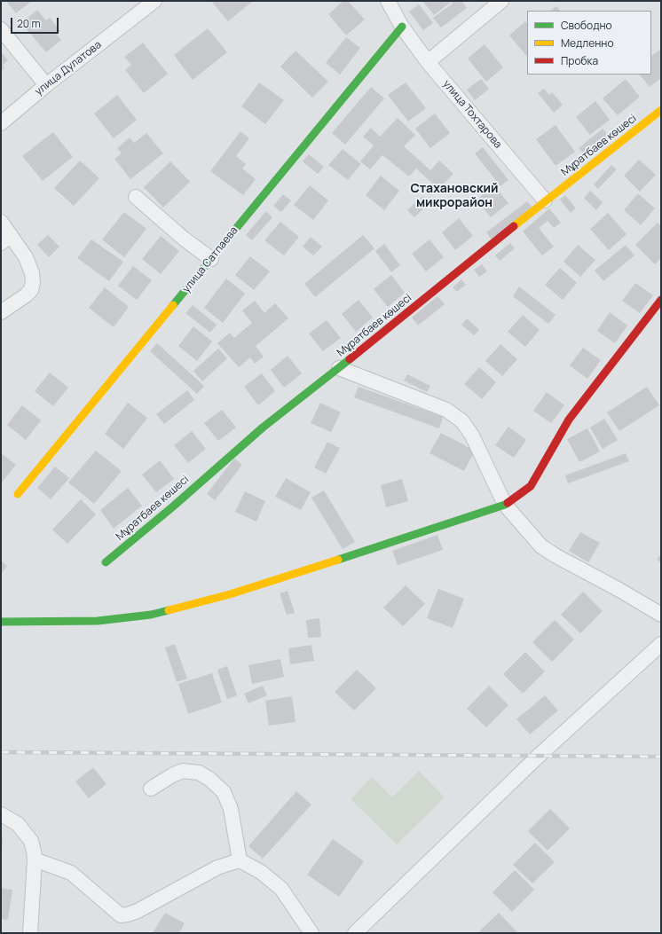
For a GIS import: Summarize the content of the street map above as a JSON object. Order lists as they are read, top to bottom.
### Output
{
  "streets": {
    "street": [
      "улица Дулатова",
      "улица Тохтарова",
      "Мұратбаев көшесі",
      "улица Сатпаева"
    ]
  },
  "crossings": [
    ["улица Тохтарова", "Мұратбаев көшесі"],
    ["улица Тохтарова", "улица Сатпаева"]
  ],
  "districts": ["Стахановский микрорайон"],
  "legend": ["Свободно", "Медленно", "Пробка"],
  "scale_bar": "20 m"
}
